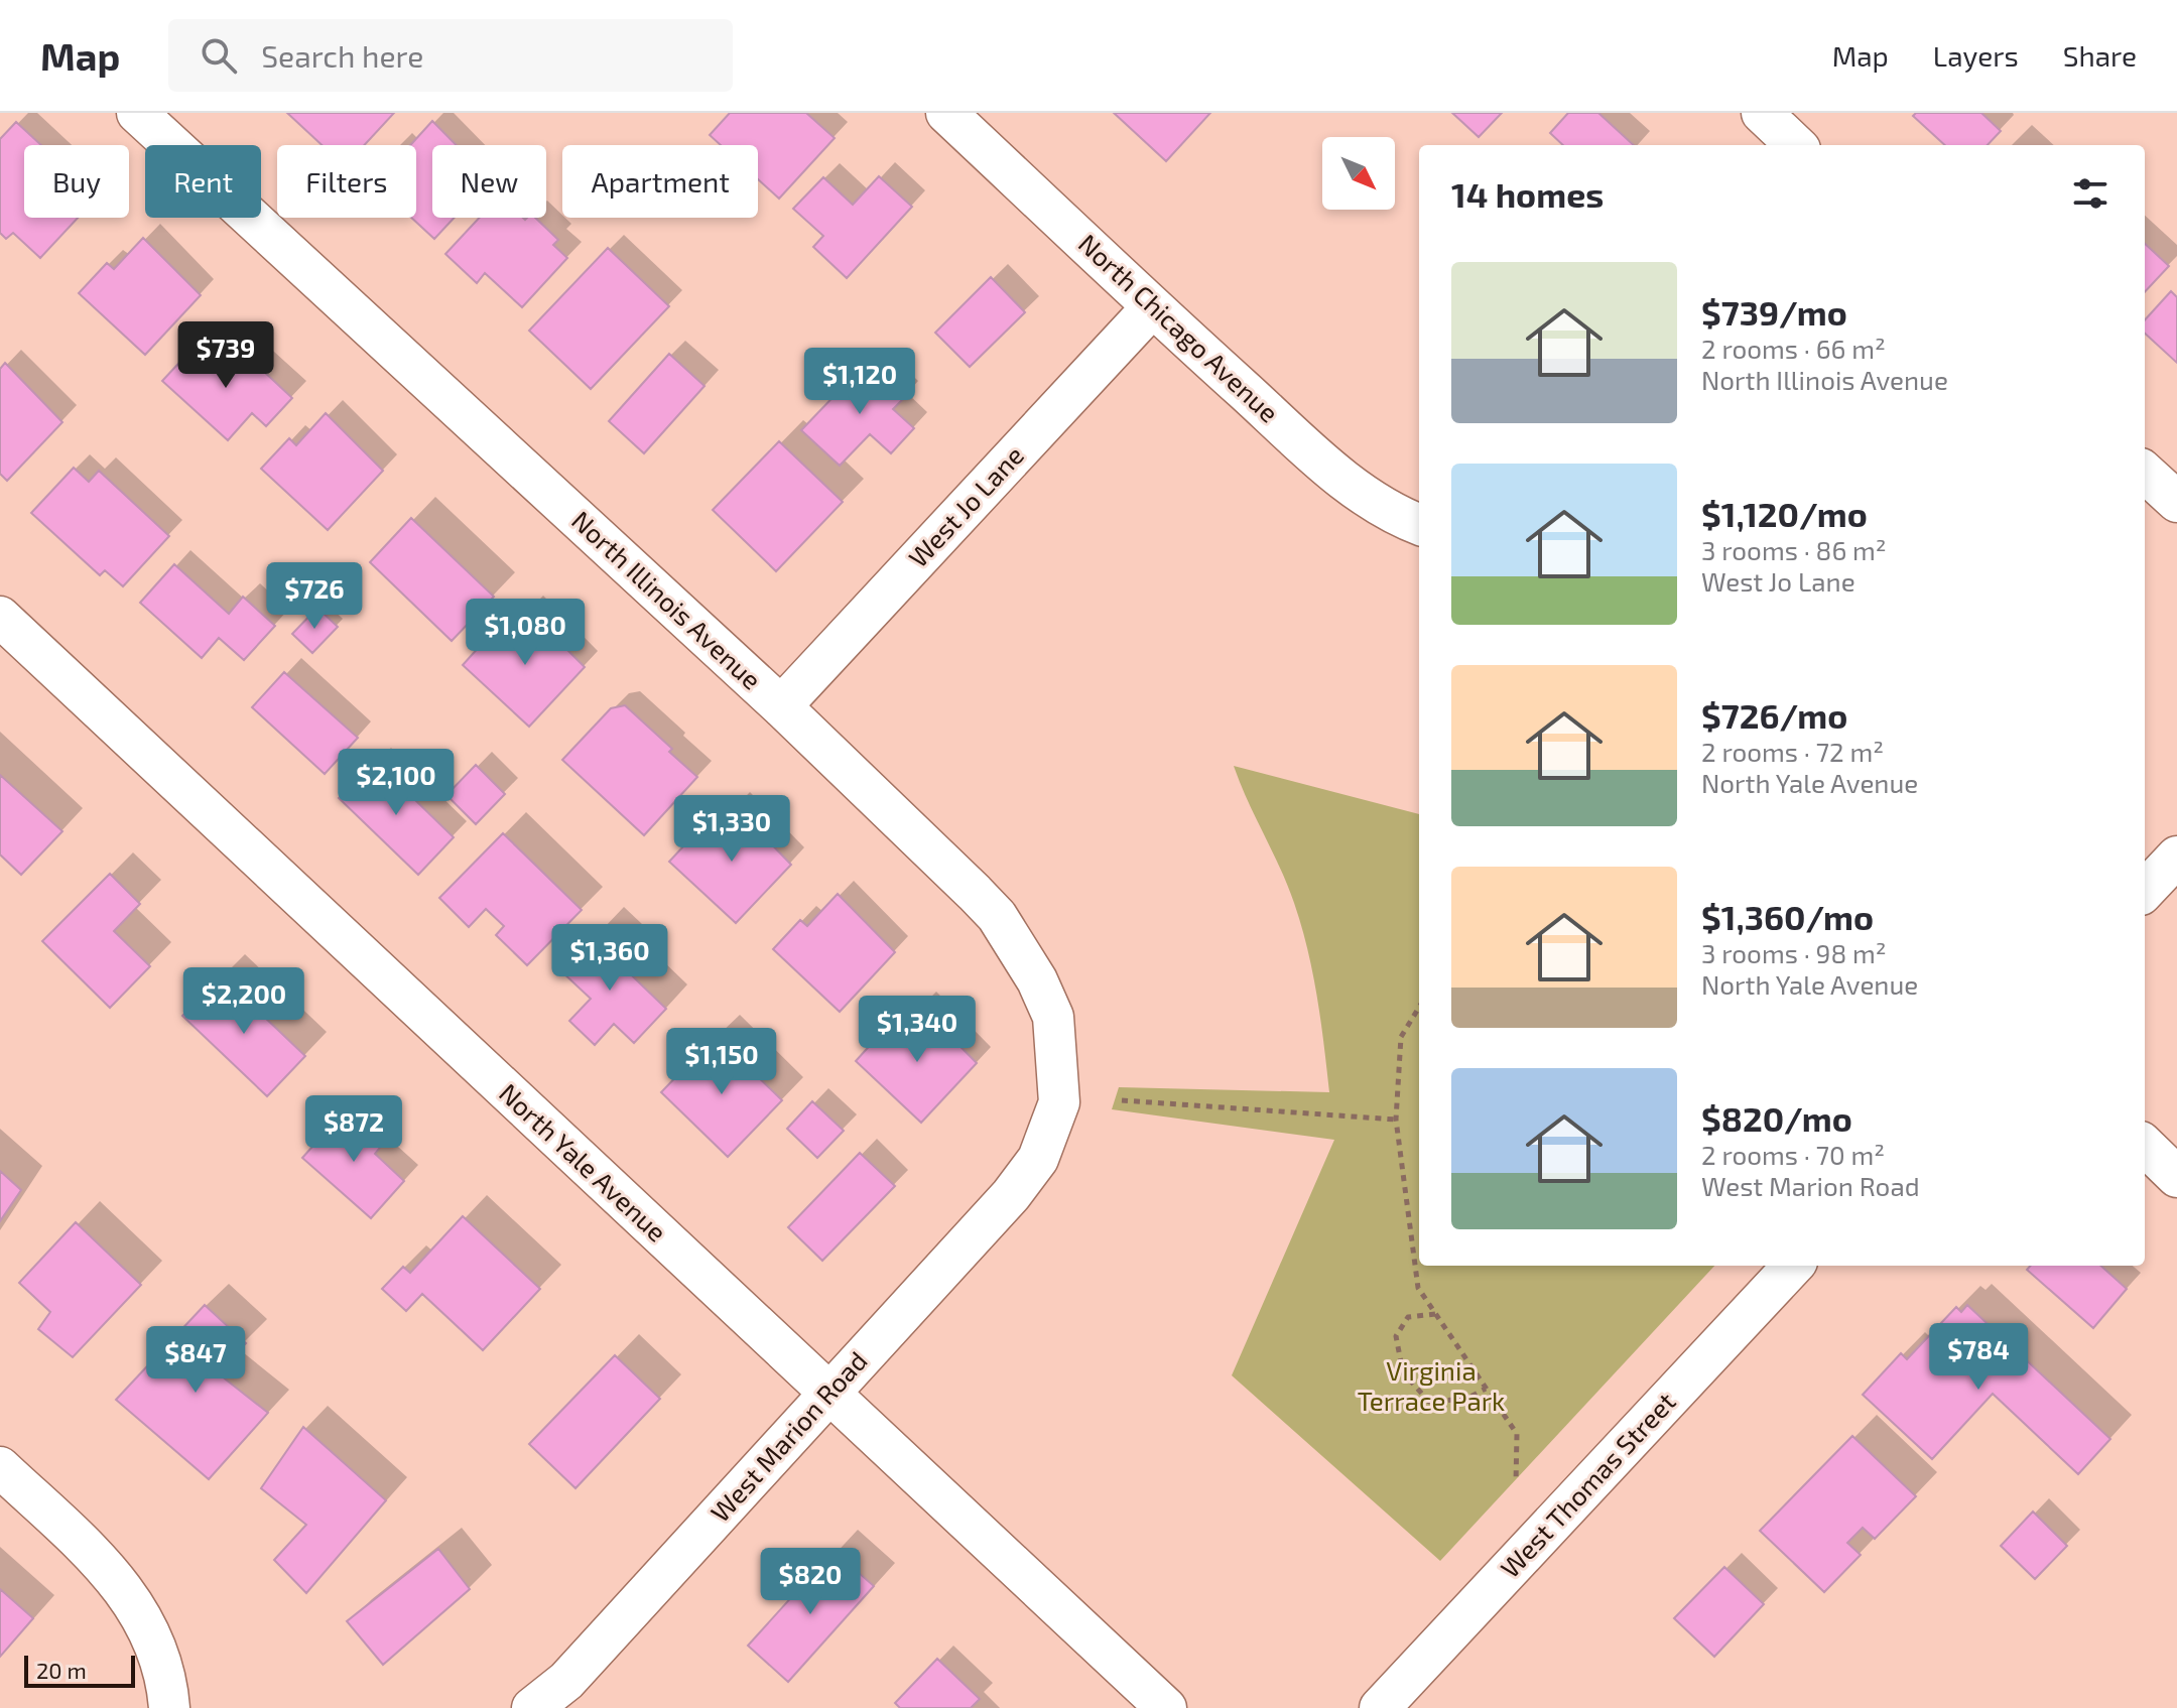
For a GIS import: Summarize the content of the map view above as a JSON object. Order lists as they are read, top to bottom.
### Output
{
  "streets": {
    "street": [
      "North Chicago Avenue",
      "West Jo Lane",
      "North Illinois Avenue",
      "North Yale Avenue",
      "West Marion Road",
      "West Thomas Street"
    ]
  },
  "crossings": [
    ["North Chicago Avenue", "West Jo Lane"],
    ["West Jo Lane", "North Illinois Avenue"],
    ["North Illinois Avenue", "West Marion Road"],
    ["North Yale Avenue", "West Marion Road"]
  ],
  "parks": ["Virginia Terrace Park"],
  "scale_bar": "20 m",
  "north": "bottom right",
  "page": {
    "header": "Map",
    "search": "Search here",
    "nav": ["Map", "Layers", "Share"],
    "chip": [
      "Buy",
      "Rent",
      "Filters",
      "New",
      "Apartment"
    ],
    "heading": "14 homes",
    "list": [
      {
        "name": "$739/mo",
        "note": "2 rooms · 66 m² · North Illinois Avenue"
      },
      {
        "name": "$1,120/mo",
        "note": "3 rooms · 86 m² · West Jo Lane"
      },
      {
        "name": "$726/mo",
        "note": "2 rooms · 72 m² · North Yale Avenue"
      },
      {
        "name": "$1,360/mo",
        "note": "3 rooms · 98 m² · North Yale Avenue"
      },
      {
        "name": "$820/mo",
        "note": "2 rooms · 70 m² · West Marion Road"
      }
    ],
    "price": [
      "$739",
      "$1,120",
      "$726",
      "$1,080",
      "$2,100",
      "$1,330",
      "$1,360",
      "$2,200",
      "$1,340",
      "$1,150",
      "$872",
      "$784",
      "$847",
      "$820"
    ],
    "scale": "20 m"
  }
}
